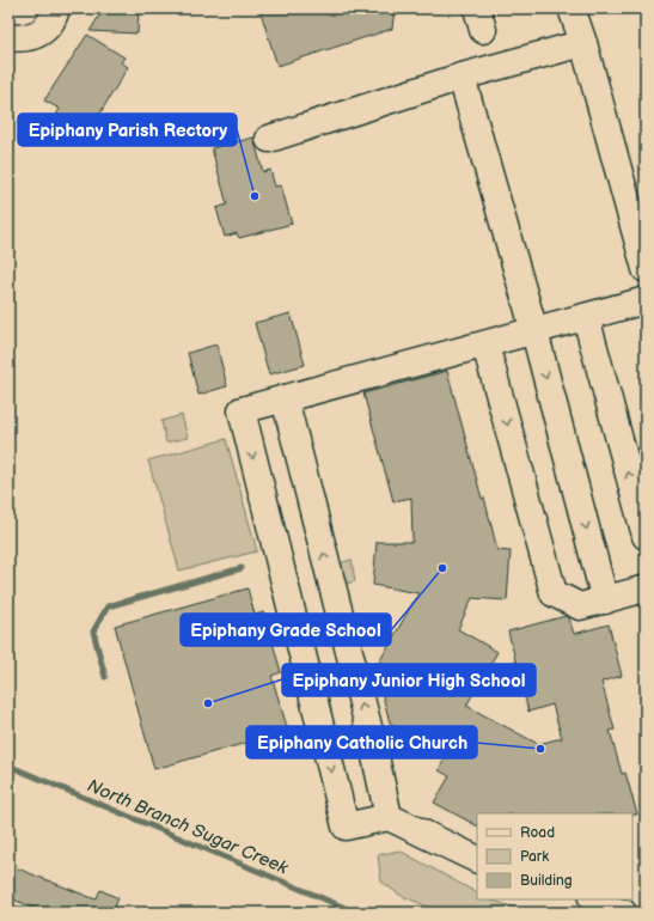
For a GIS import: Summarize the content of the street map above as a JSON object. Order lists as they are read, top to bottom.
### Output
{
  "water": ["North Branch Sugar Creek"],
  "places": [
    "Epiphany Parish Rectory",
    "Epiphany Grade School",
    "Epiphany Junior High School",
    "Epiphany Catholic Church"
  ],
  "legend": ["Road", "Park", "Building"]
}
